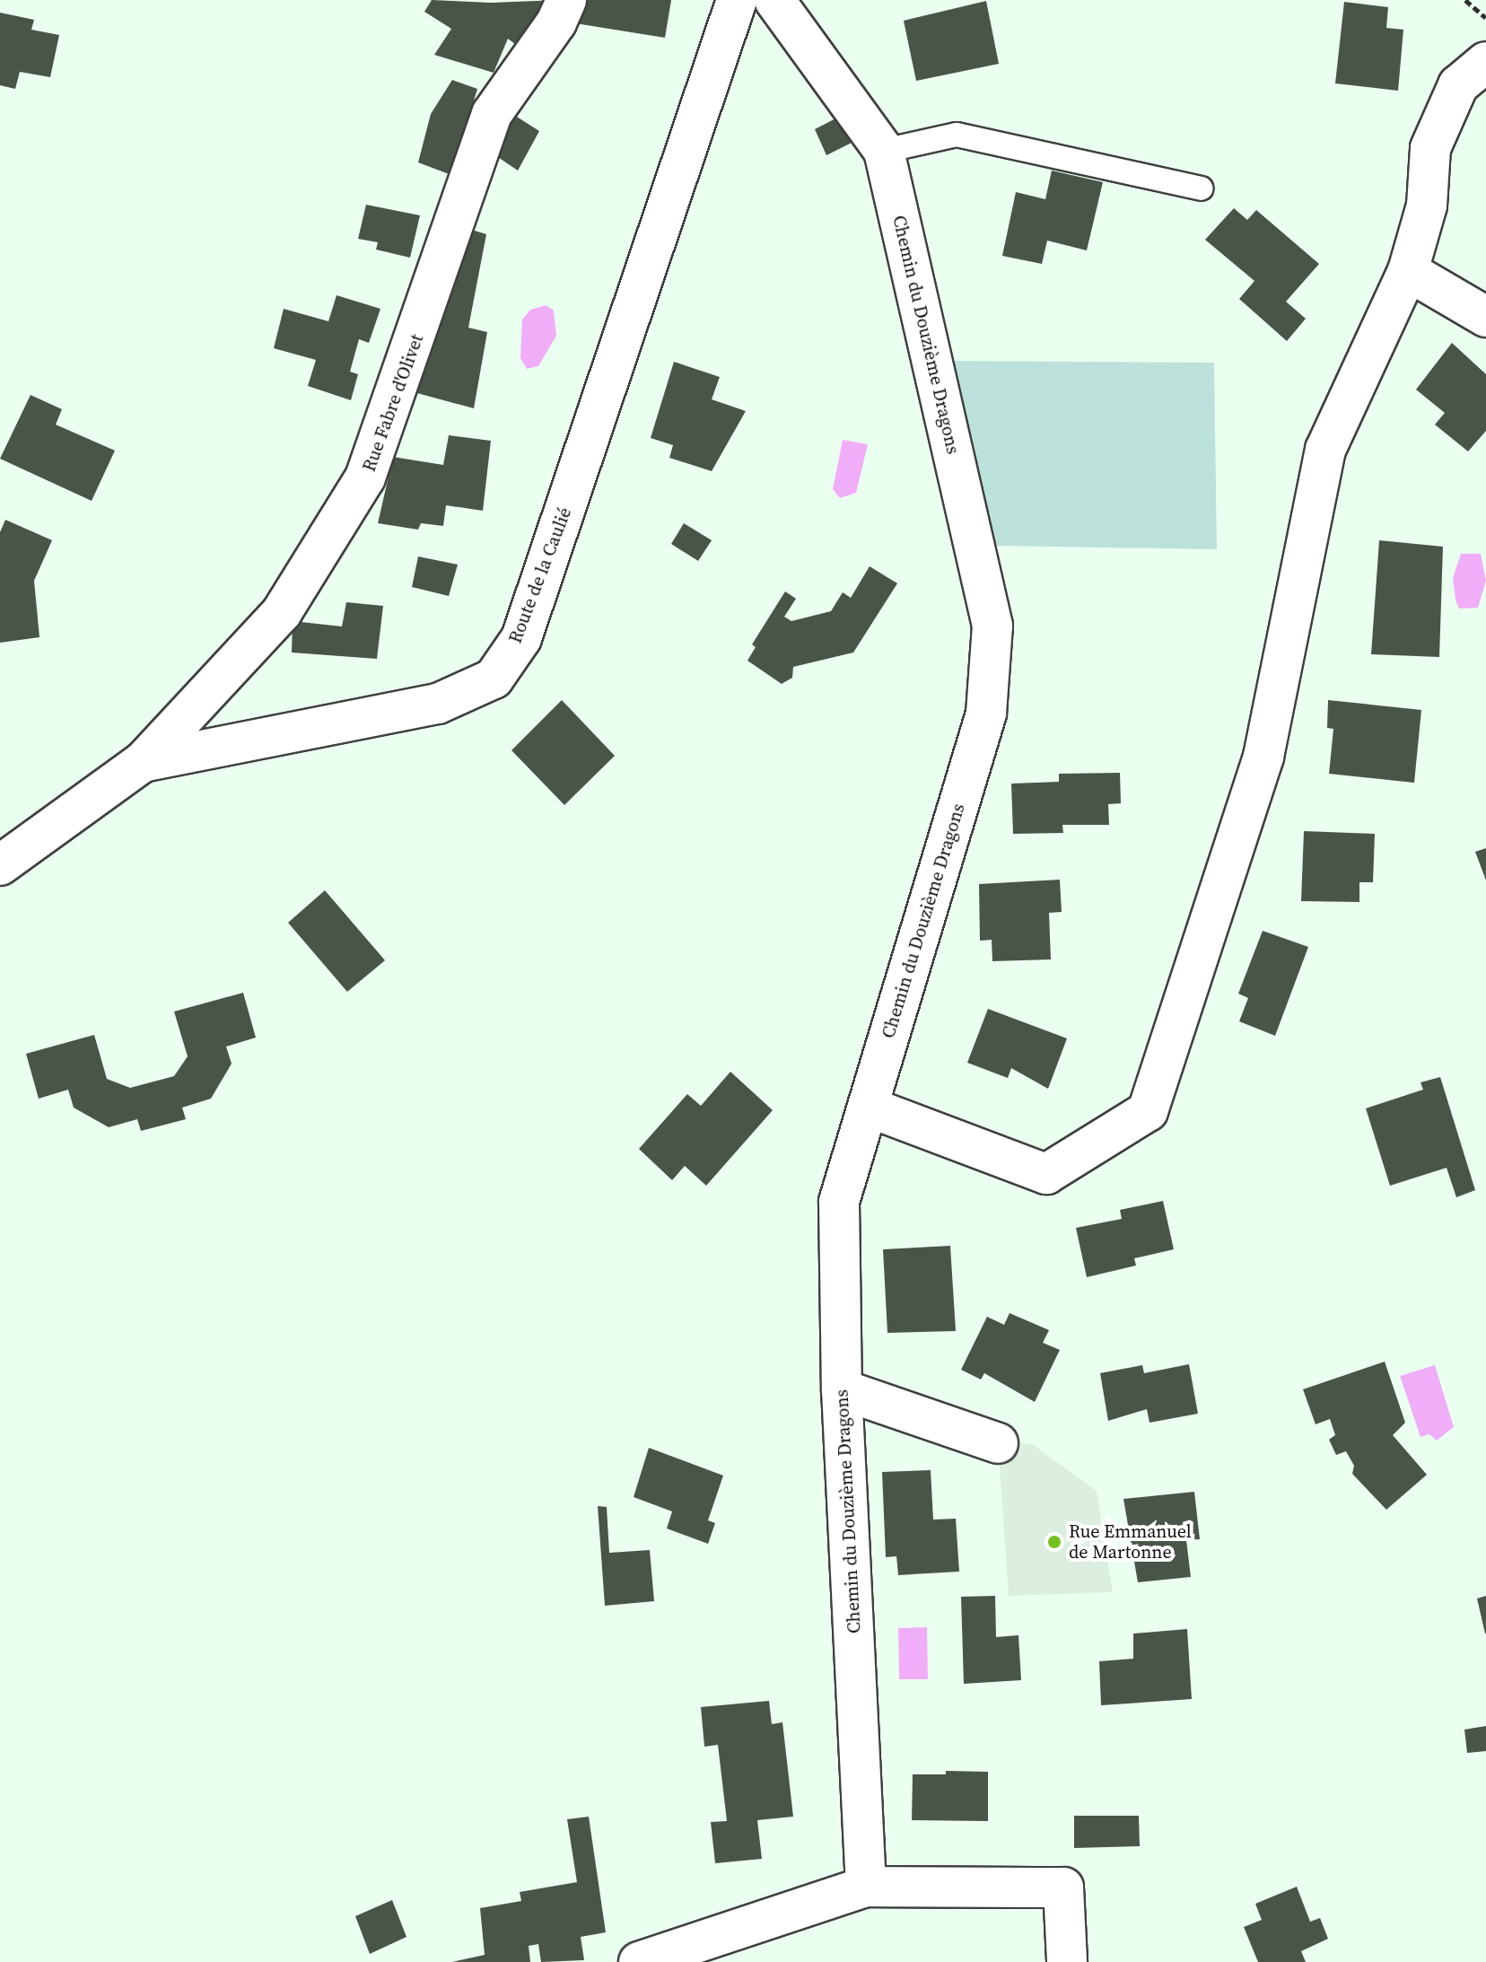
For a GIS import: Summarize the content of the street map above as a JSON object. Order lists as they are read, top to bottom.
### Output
{
  "streets": {
    "street": ["Chemin du Douzième Dragons", "Rue Fabre d'Olivet", "Route de la Caulié"]
  },
  "crossings": [
    ["Rue Fabre d'Olivet", "Route de la Caulié"]
  ],
  "places": ["Rue Emmanuel de Martonne"]
}
